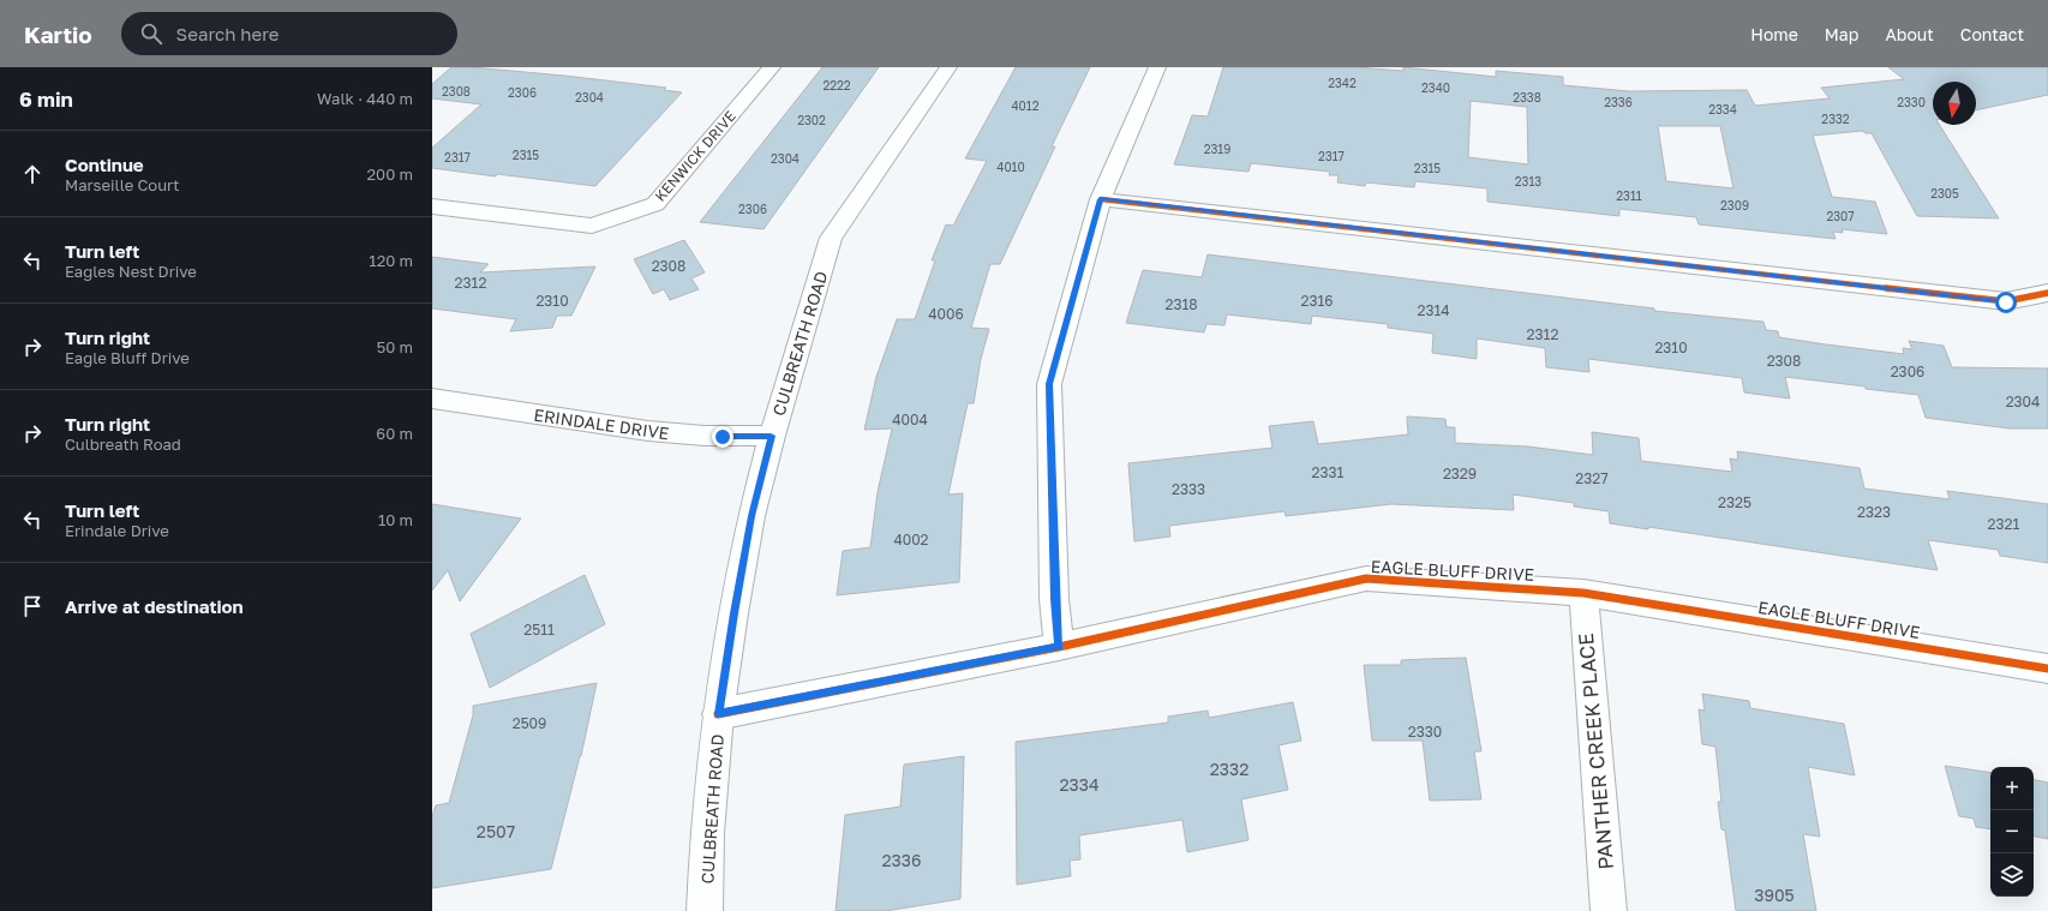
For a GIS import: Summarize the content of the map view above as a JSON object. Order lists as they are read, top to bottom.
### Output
{
  "streets": {
    "street": [
      "KENWICK DRIVE",
      "CULBREATH ROAD",
      "ERINDALE DRIVE",
      "EAGLE BLUFF DRIVE",
      "PANTHER CREEK PLACE"
    ]
  },
  "crossings": [
    ["CULBREATH ROAD", "ERINDALE DRIVE"],
    ["CULBREATH ROAD", "EAGLE BLUFF DRIVE"],
    ["EAGLE BLUFF DRIVE", "PANTHER CREEK PLACE"]
  ],
  "house_numbers": [
    "2342",
    "2222",
    "2340",
    "2308",
    "2306",
    "2304",
    "2338",
    "2336",
    "2330",
    "4012",
    "2334",
    "2332",
    "2302",
    "2319",
    "2315",
    "2317",
    "2317",
    "2304",
    "4010",
    "2315",
    "2313",
    "2305",
    "2311",
    "2309",
    "2306",
    "2307",
    "2308",
    "2312",
    "2310",
    "2316",
    "2318",
    "2314",
    "4006",
    "2312",
    "2310",
    "2308",
    "2306",
    "2304",
    "4004",
    "2331",
    "2329",
    "2327",
    "2333",
    "2325",
    "2323",
    "2321",
    "4002",
    "2511",
    "2509",
    "2330",
    "2332",
    "2334",
    "2507",
    "2336",
    "3905"
  ],
  "north": "bottom",
  "page": {
    "header": "Kartio",
    "search": "Search here",
    "nav": [
      "Home",
      "Map",
      "About",
      "Contact"
    ],
    "heading": ["6 min", "Walk · 440 m"],
    "list": [
      ["Continue", "Marseille Court", "200 m"],
      ["Turn left", "Eagles Nest Drive", "120 m"],
      ["Turn right", "Eagle Bluff Drive", "50 m"],
      ["Turn right", "Culbreath Road", "60 m"],
      ["Turn left", "Erindale Drive", "10 m"],
      "Arrive at destination"
    ],
    "map_buttons": ["+", "−"]
  }
}
